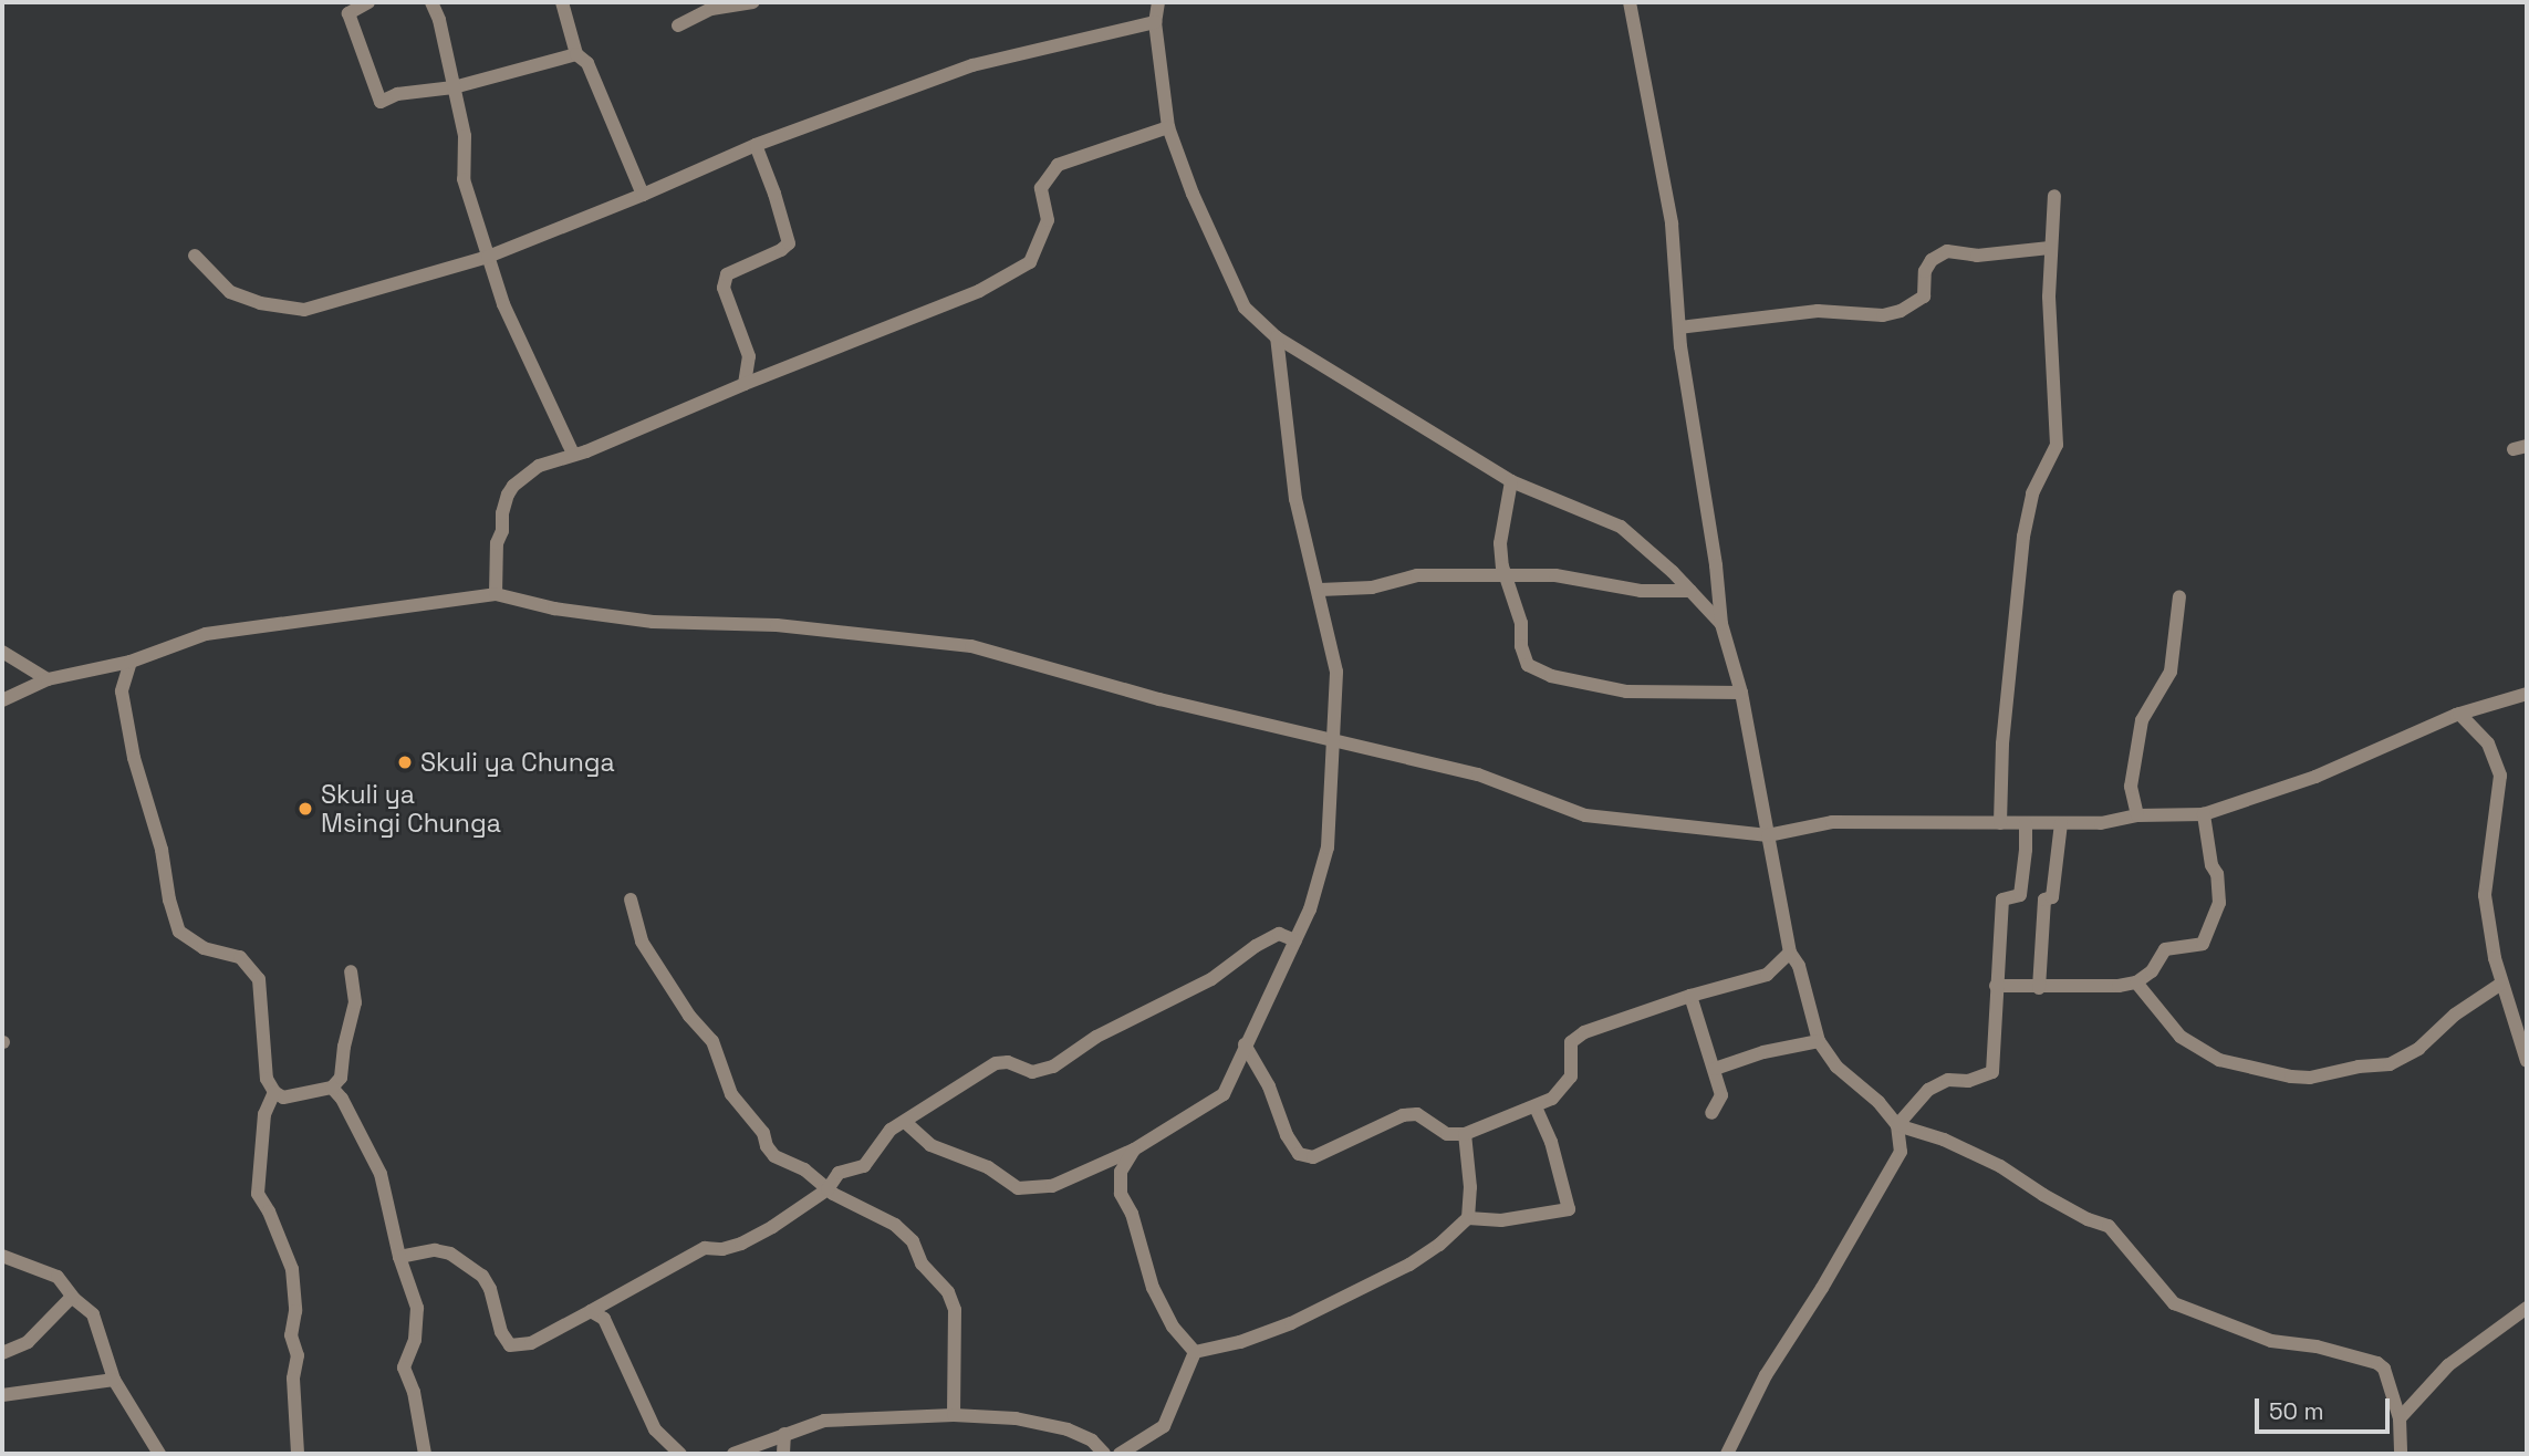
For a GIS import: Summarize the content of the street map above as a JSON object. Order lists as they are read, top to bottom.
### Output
{
  "places": ["Skuli ya Chunga", "Skuli ya Msingi Chunga"],
  "scale_bar": "50 m"
}
